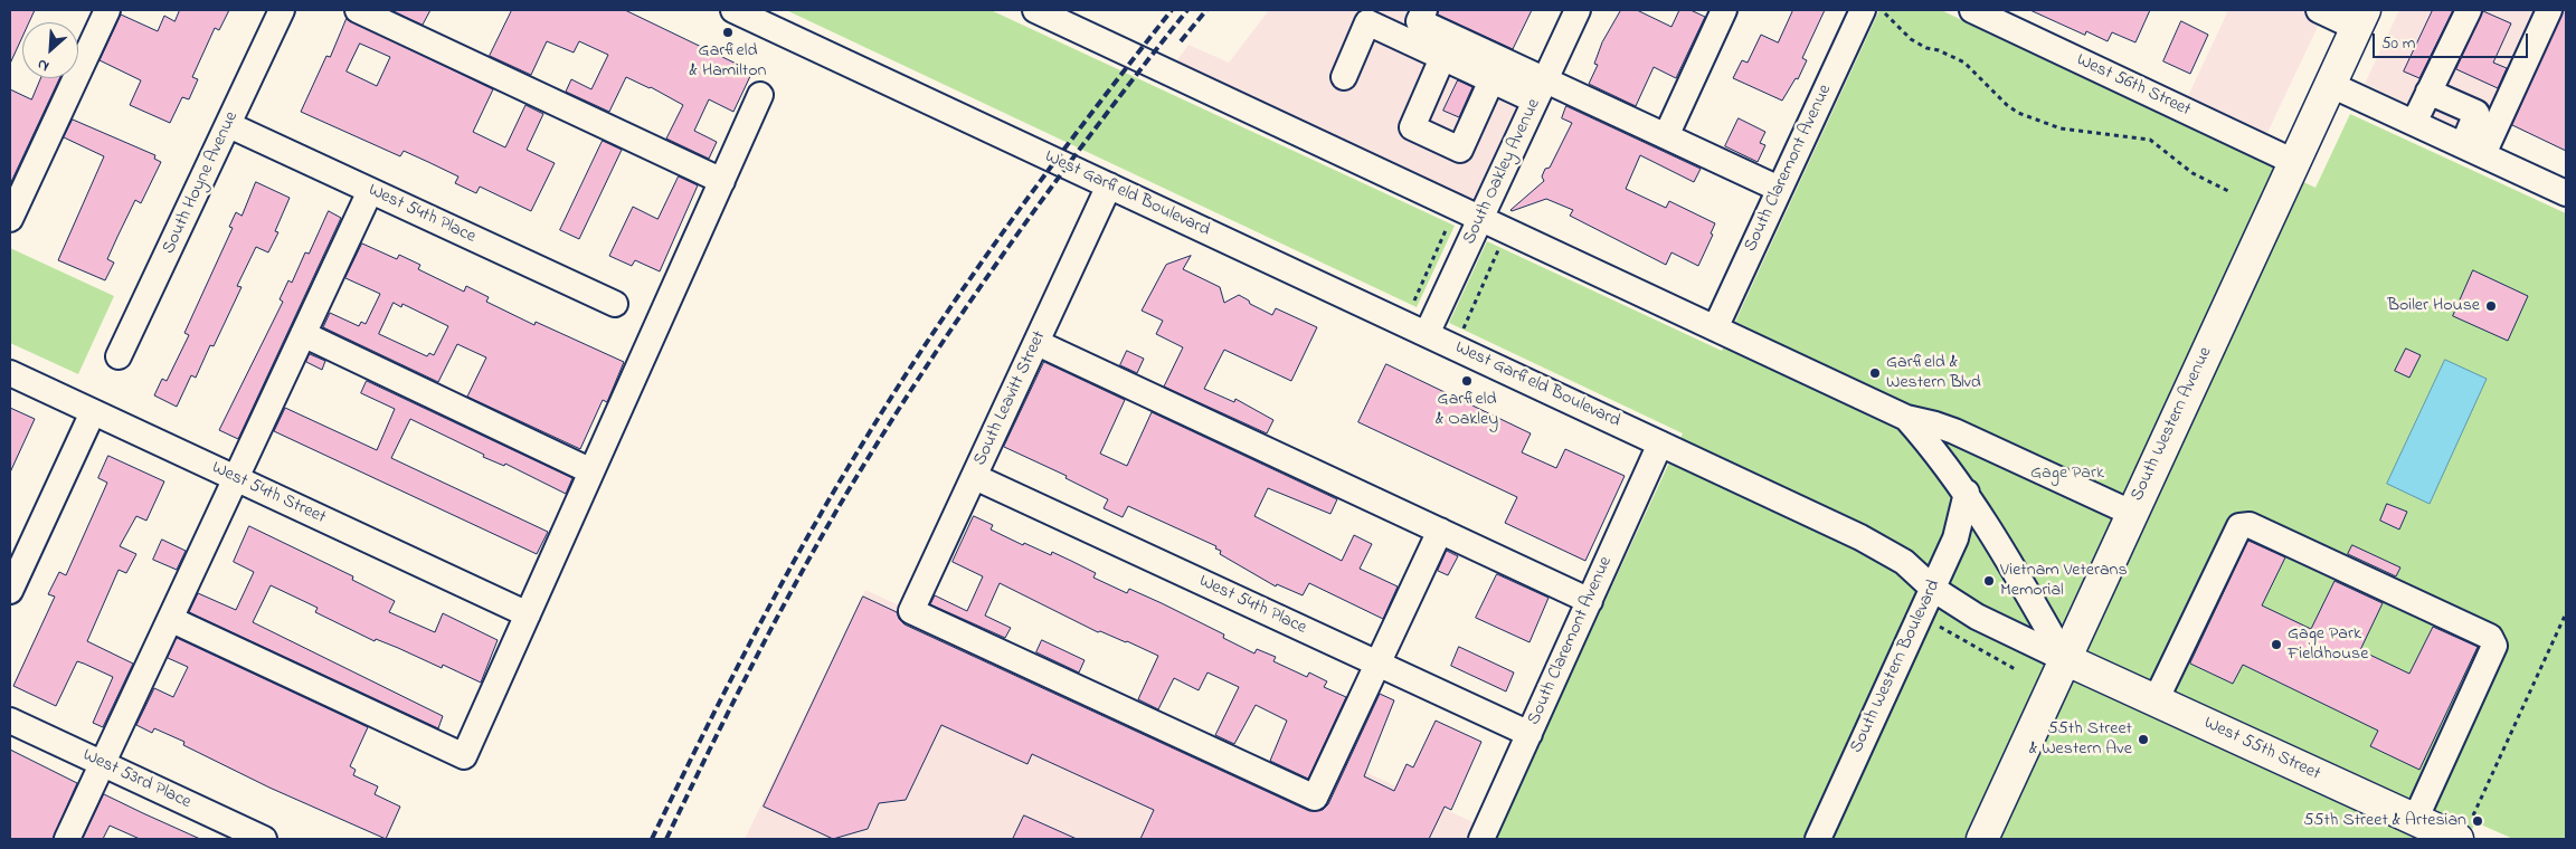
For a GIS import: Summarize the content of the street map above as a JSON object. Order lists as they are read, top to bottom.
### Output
{
  "streets": {
    "main road": ["South Western Avenue", "West 55th Street"],
    "street": [
      "West 56th Street",
      "South Claremont Avenue",
      "South Oakley Avenue",
      "South Hoyne Avenue",
      "West Garfield Boulevard",
      "West 54th Place",
      "South Leavitt Street",
      "West 54th Street",
      "South Western Boulevard",
      "West 53rd Place"
    ]
  },
  "crossings": [
    ["West 56th Street", "South Western Avenue"],
    ["South Claremont Avenue", "West Garfield Boulevard"],
    ["South Claremont Avenue", "West 54th Place"],
    ["South Oakley Avenue", "West Garfield Boulevard"],
    ["South Hoyne Avenue", "West 54th Place"],
    ["West Garfield Boulevard", "South Leavitt Street"],
    ["West Garfield Boulevard", "South Western Avenue"],
    ["West Garfield Boulevard", "South Western Boulevard"],
    ["West Garfield Boulevard", "West 55th Street"],
    ["West 54th Place", "South Leavitt Street"],
    ["South Western Avenue", "West 55th Street"]
  ],
  "parks": ["Gage Park"],
  "places": [
    "Garfield & Hamilton",
    "Boiler House",
    "Garfield & Western Blvd",
    "Garfield & Oakley",
    "Vietnam Veterans Memorial",
    "Gage Park Fieldhouse",
    "55th Street & Western Ave",
    "55th Street & Artesian"
  ],
  "scale_bar": "50 m",
  "north": "bottom left"
}
